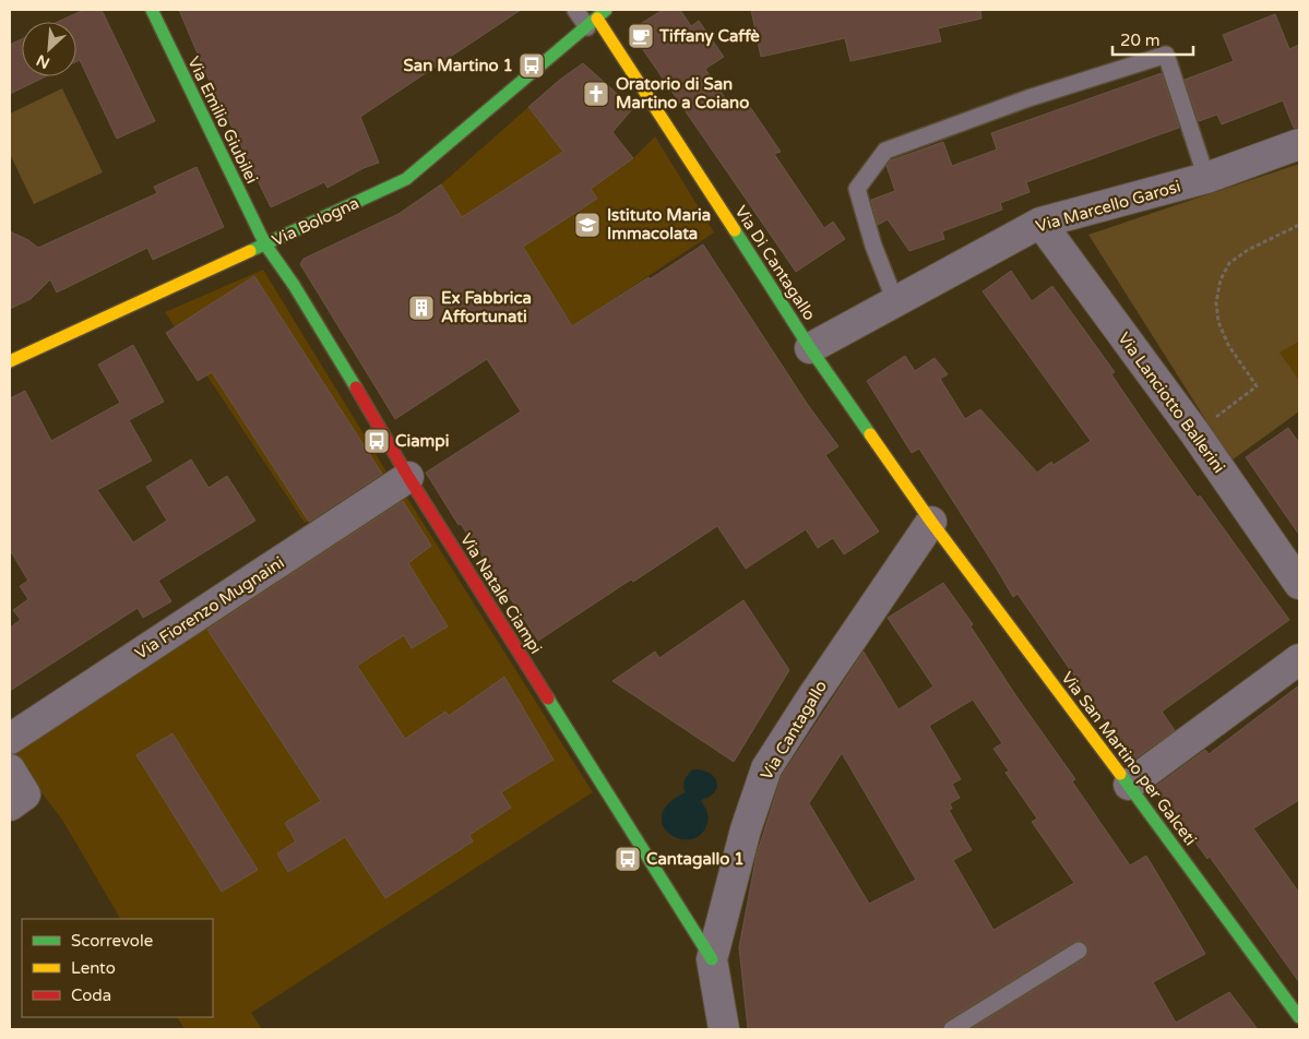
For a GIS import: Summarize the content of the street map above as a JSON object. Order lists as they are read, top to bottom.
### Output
{
  "streets": {
    "street": [
      "Via Emilio Giubilei",
      "Via Marcello Garosi",
      "Via Bologna",
      "Via Di Cantagallo",
      "Via Lanciotto Ballerini",
      "Via Natale Ciampi",
      "Via Fiorenzo Mugnaini",
      "Via Cantagallo",
      "Via San Martino per Galceti"
    ]
  },
  "crossings": [
    ["Via Emilio Giubilei", "Via Bologna"],
    ["Via Emilio Giubilei", "Via Natale Ciampi"],
    ["Via Marcello Garosi", "Via Di Cantagallo"],
    ["Via Marcello Garosi", "Via Lanciotto Ballerini"],
    ["Via Bologna", "Via Di Cantagallo"],
    ["Via Bologna", "Via Natale Ciampi"],
    ["Via Di Cantagallo", "Via Cantagallo"],
    ["Via Di Cantagallo", "Via San Martino per Galceti"],
    ["Via Natale Ciampi", "Via Fiorenzo Mugnaini"],
    ["Via Natale Ciampi", "Via Cantagallo"],
    ["Via Cantagallo", "Via San Martino per Galceti"]
  ],
  "places": {
    "cafe": ["Tiffany Caffè"],
    "bus stop": ["San Martino 1", "Ciampi", "Cantagallo 1"],
    "church": ["Oratorio di San Martino a Coiano"],
    "school or university": ["Istituto Maria Immacolata"],
    "building": ["Ex Fabbrica Affortunati"]
  },
  "legend": ["Scorrevole", "Lento", "Coda"],
  "scale_bar": "20 m",
  "north": "bottom left"
}
